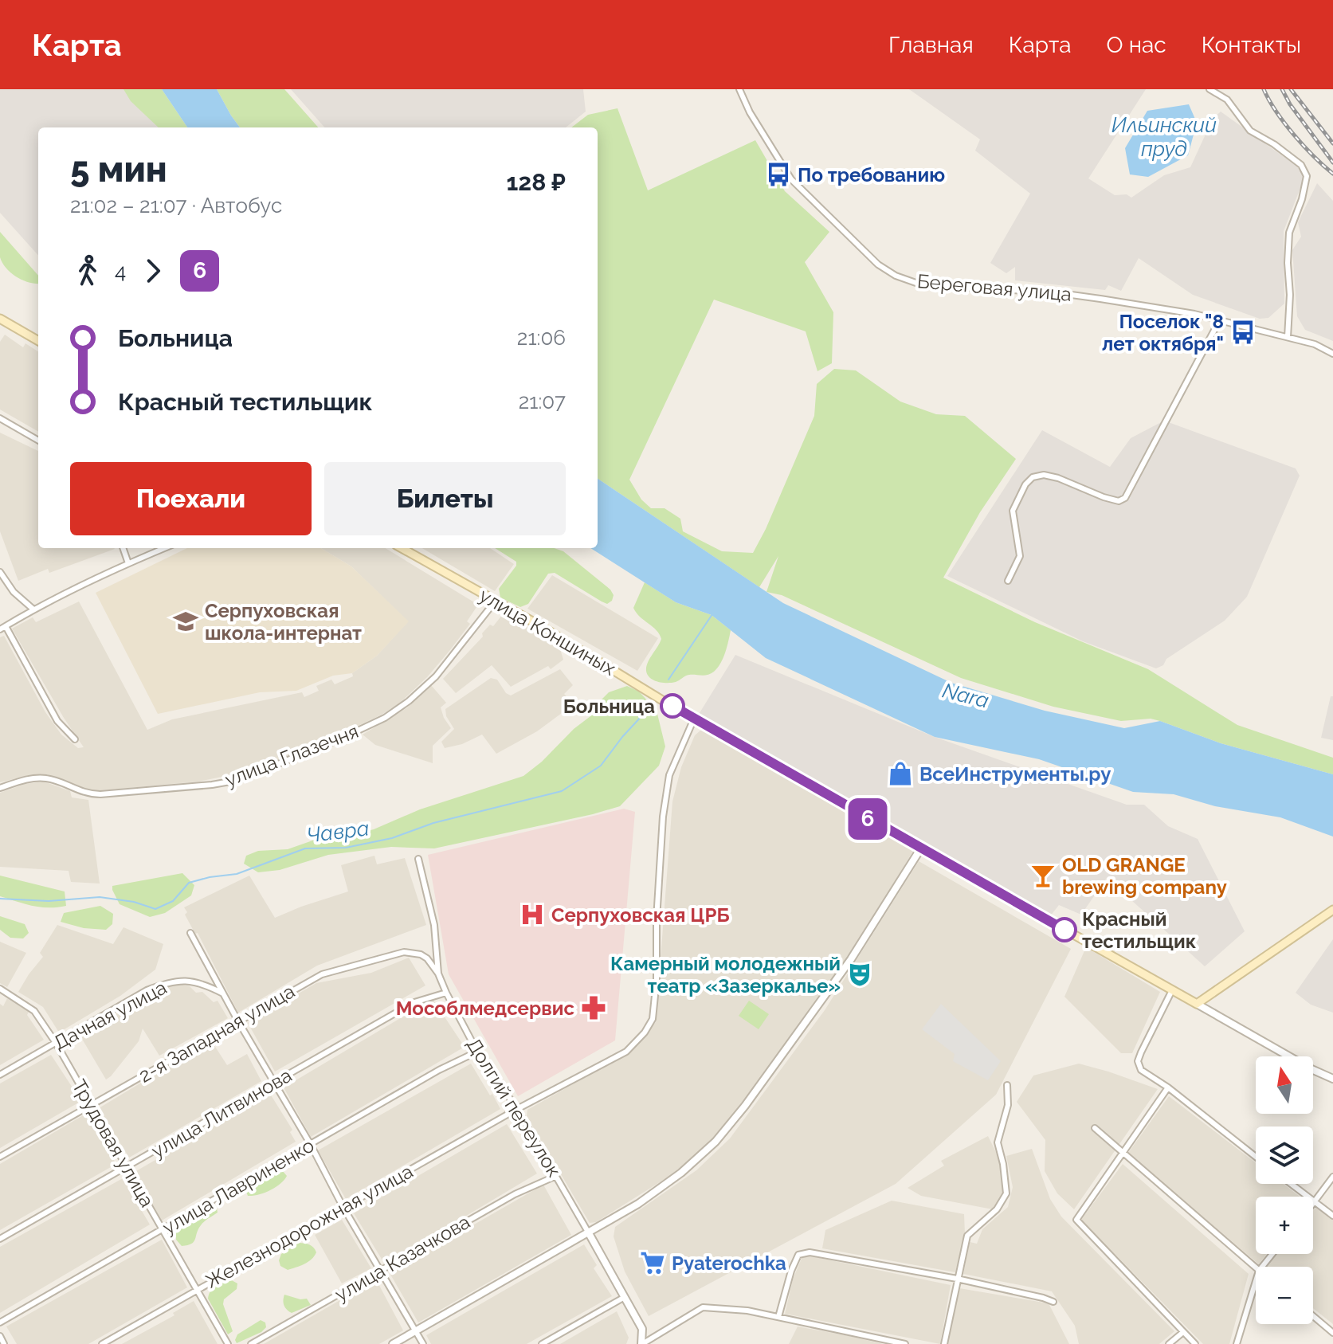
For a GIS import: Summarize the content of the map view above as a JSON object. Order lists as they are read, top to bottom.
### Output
{
  "streets": {
    "main road": ["улица Коншиных"],
    "street": [
      "Береговая улица",
      "улица Глазечня",
      "Дачная улица",
      "2-я Западная улица",
      "Долгий переулок",
      "улица Литвинова",
      "Трудовая улица",
      "улица Лавриненко",
      "Железнодорожная улица",
      "улица Казачкова"
    ]
  },
  "crossings": [
    ["улица Коншиных", "улица Глазечня"],
    ["улица Коншиных", "Железнодорожная улица"],
    ["Дачная улица", "Трудовая улица"],
    ["2-я Западная улица", "Долгий переулок"],
    ["2-я Западная улица", "Трудовая улица"],
    ["Долгий переулок", "улица Литвинова"],
    ["Долгий переулок", "улица Лавриненко"],
    ["Долгий переулок", "Железнодорожная улица"],
    ["Долгий переулок", "улица Казачкова"],
    ["улица Литвинова", "Трудовая улица"],
    ["Трудовая улица", "улица Лавриненко"],
    ["Трудовая улица", "Железнодорожная улица"]
  ],
  "water": ["Ильинский пруд", "Nara", "Чавра"],
  "places": {
    "bus stop": ["По требованию", "Поселок \"8 лет октября\""],
    "school or university": ["Серпуховская школа-интернат"],
    "other": ["Больница", "Красный тестильщик"],
    "shop": ["ВсеИнструменты.ру"],
    "bar": ["OLD GRANGE brewing company"],
    "hospital": ["Серпуховская ЦРБ"],
    "theatre": ["Камерный молодежный театр «Зазеркалье»"],
    "pharmacy": ["Мособлмедсервис"],
    "supermarket": ["Pyaterochka"]
  },
  "lines": ["bus line 6"],
  "north": "top",
  "page": {
    "header": "Карта",
    "nav": [
      "Главная",
      "Карта",
      "О нас",
      "Контакты"
    ],
    "on_map": "6",
    "heading": ["5 мин", "21:02 – 21:07 · Автобус", "128 ₽"],
    "legs": ["4", "6"],
    "list": [
      {
        "name": "Больница",
        "value": "21:06"
      },
      {
        "name": "Красный тестильщик",
        "value": "21:07"
      }
    ],
    "buttons": ["Поехали", "Билеты"],
    "map_buttons": ["+", "−"]
  }
}
